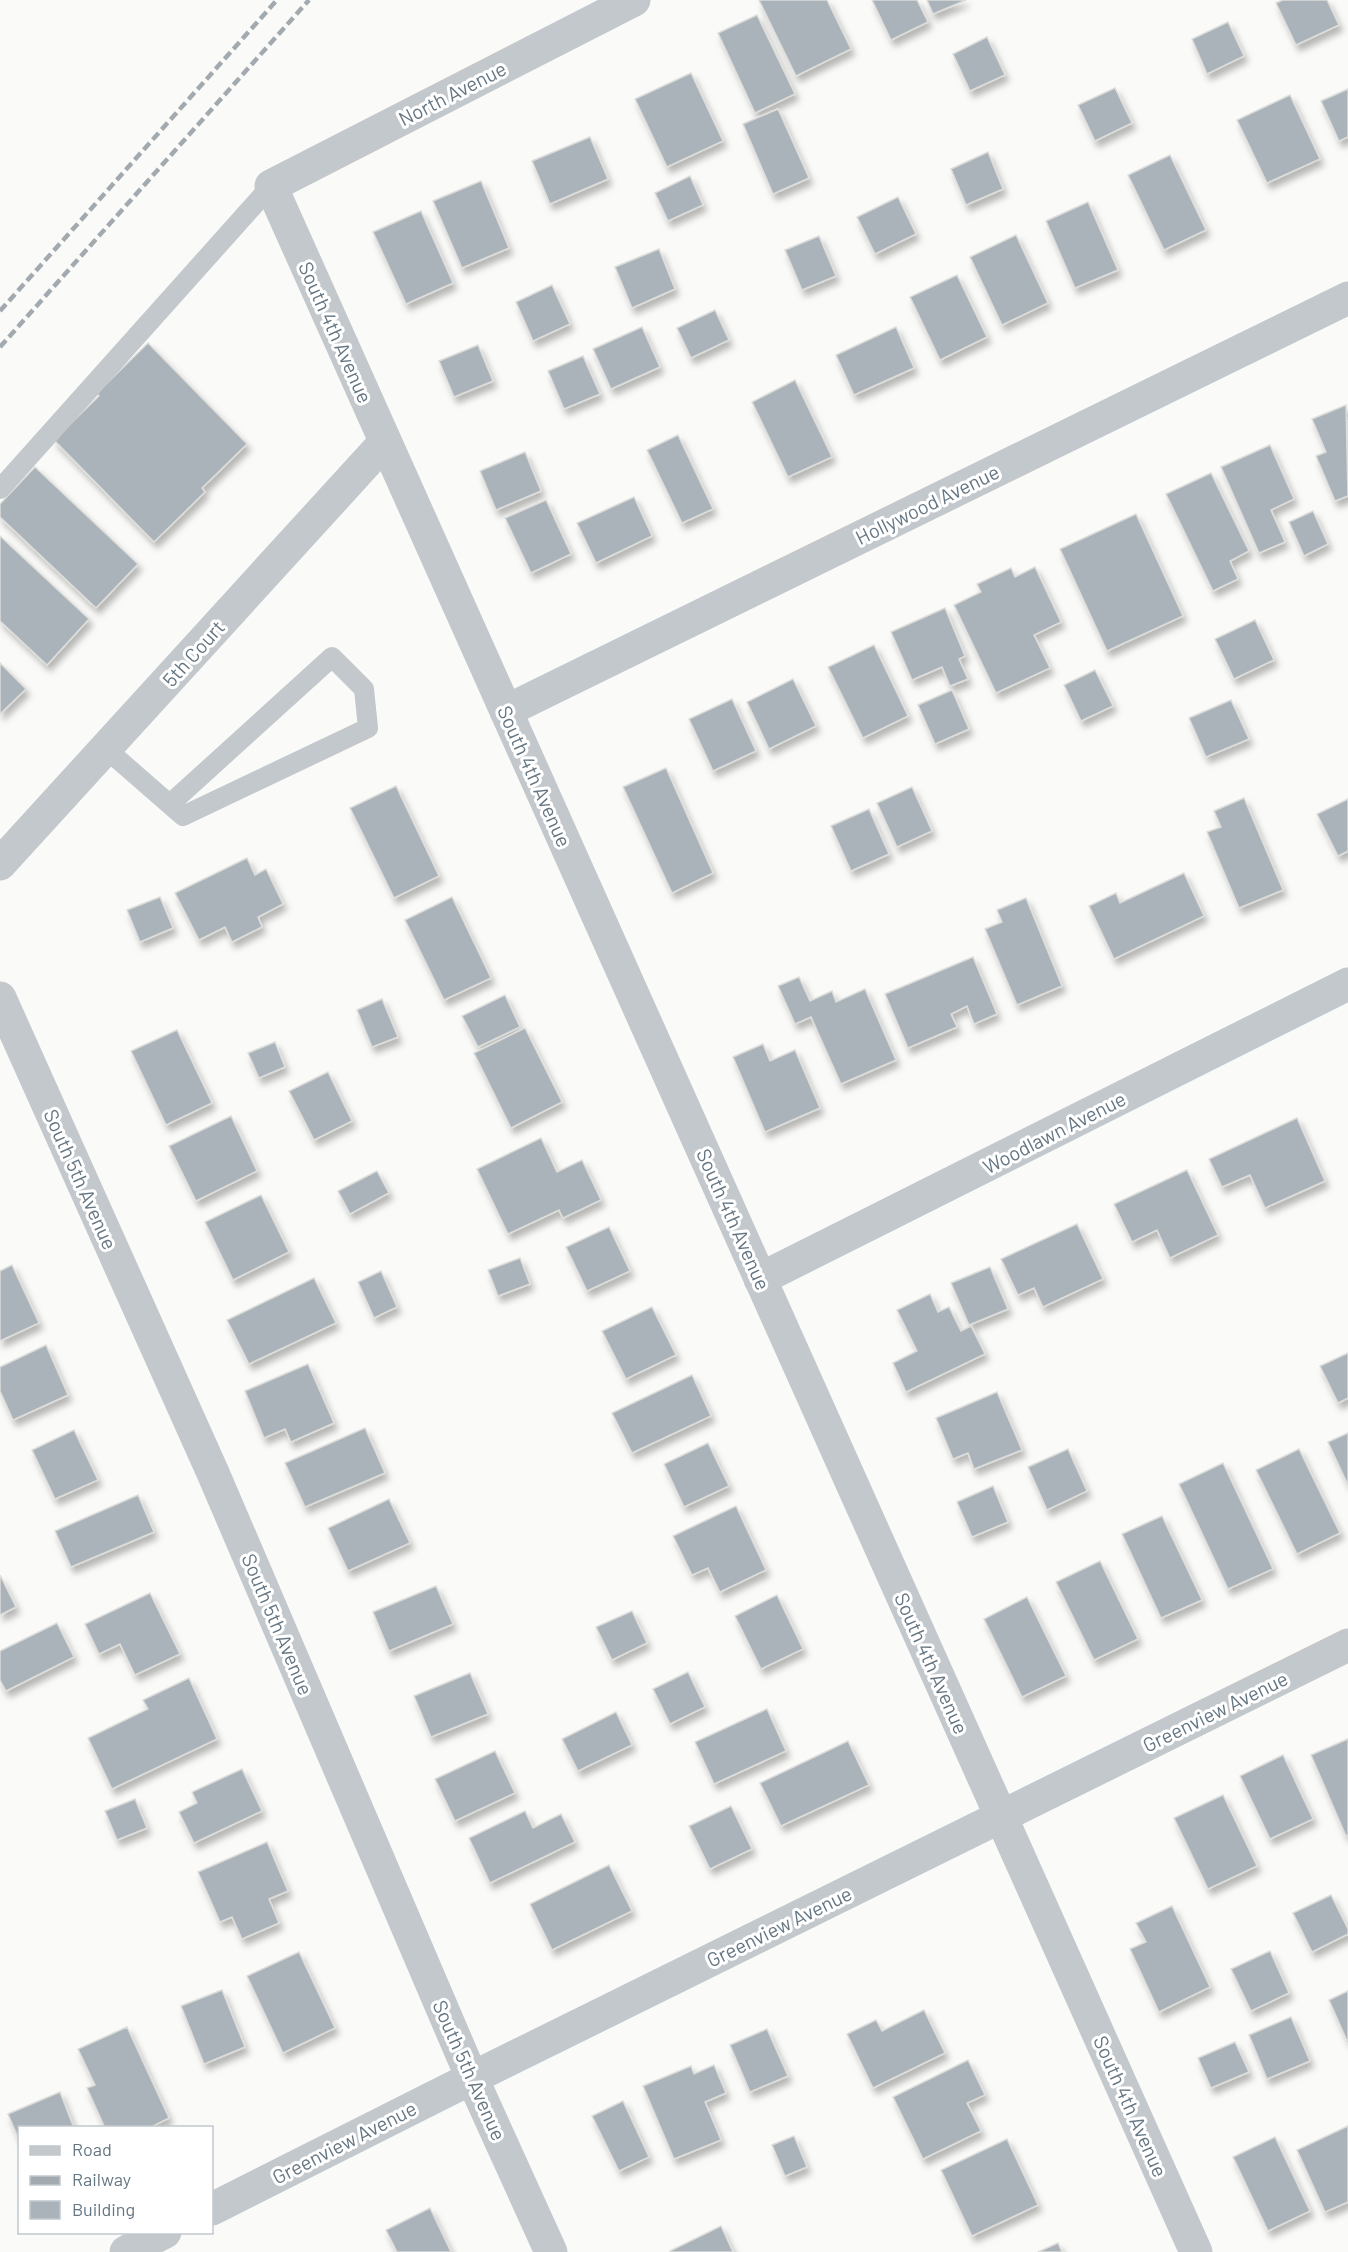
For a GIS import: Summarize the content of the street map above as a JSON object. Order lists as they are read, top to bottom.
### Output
{
  "streets": {
    "street": [
      "North Avenue",
      "South 4th Avenue",
      "Hollywood Avenue",
      "5th Court",
      "Woodlawn Avenue",
      "South 5th Avenue",
      "Greenview Avenue"
    ]
  },
  "crossings": [
    ["North Avenue", "South 4th Avenue"],
    ["South 4th Avenue", "Hollywood Avenue"],
    ["South 4th Avenue", "5th Court"],
    ["South 4th Avenue", "Woodlawn Avenue"],
    ["South 4th Avenue", "Greenview Avenue"],
    ["South 5th Avenue", "Greenview Avenue"]
  ],
  "legend": ["Road", "Railway", "Building"]
}
